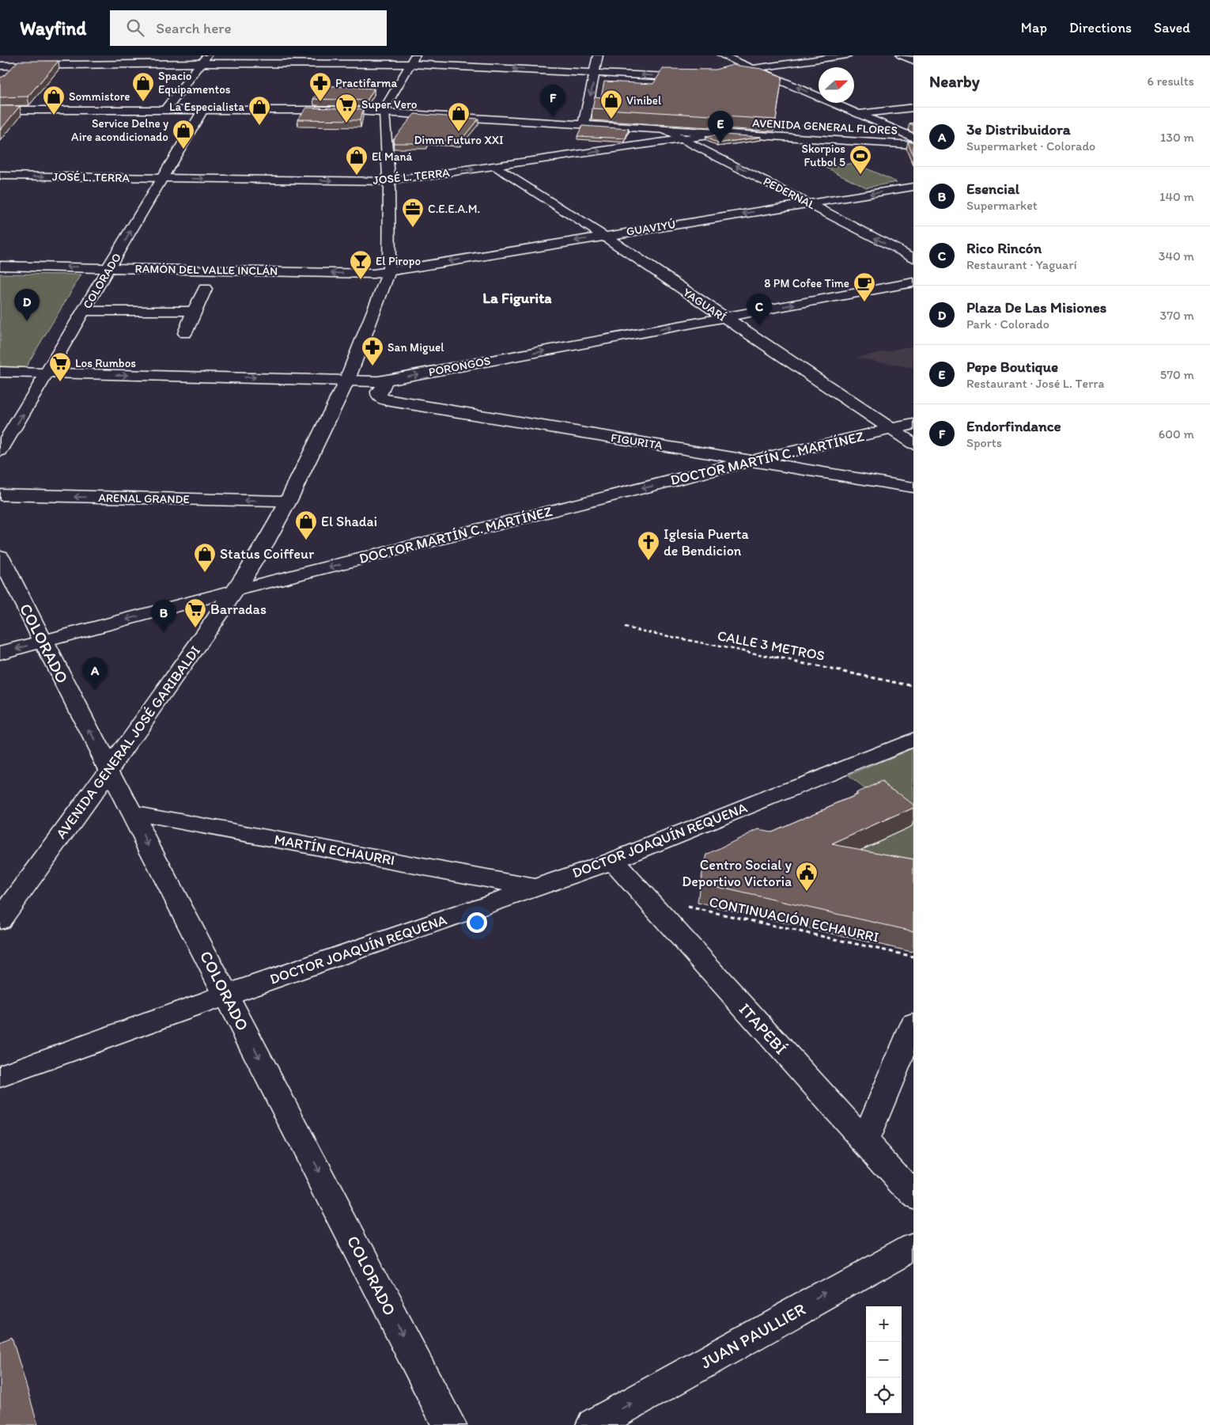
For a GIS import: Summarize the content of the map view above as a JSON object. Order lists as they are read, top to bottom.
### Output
{
  "streets": {
    "street": [
      "AVENIDA GENERAL FLORES",
      "JOSÉ L. TERRA",
      "PEDERNAL",
      "GUAVIYÚ",
      "RAMÓN DEL VALLE INCLÁN",
      "COLORADO",
      "YAGUARÍ",
      "PORONGOS",
      "FIGURITA",
      "DOCTOR MARTÍN C. MARTÍNEZ",
      "ARENAL GRANDE",
      "AVENIDA GENERAL JOSÉ GARIBALDI",
      "DOCTOR JOAQUÍN REQUENA",
      "MARTÍN ECHAURRI",
      "ITAPEBÍ",
      "JUAN PAULLIER"
    ],
    "path": ["CALLE 3 METROS", "CONTINUACIÓN ECHAURRI"]
  },
  "crossings": [
    ["AVENIDA GENERAL FLORES", "JOSÉ L. TERRA"],
    ["AVENIDA GENERAL FLORES", "PEDERNAL"],
    ["AVENIDA GENERAL FLORES", "COLORADO"],
    ["AVENIDA GENERAL FLORES", "AVENIDA GENERAL JOSÉ GARIBALDI"],
    ["JOSÉ L. TERRA", "PEDERNAL"],
    ["JOSÉ L. TERRA", "COLORADO"],
    ["JOSÉ L. TERRA", "YAGUARÍ"],
    ["JOSÉ L. TERRA", "AVENIDA GENERAL JOSÉ GARIBALDI"],
    ["PEDERNAL", "GUAVIYÚ"],
    ["GUAVIYÚ", "RAMÓN DEL VALLE INCLÁN"],
    ["GUAVIYÚ", "YAGUARÍ"],
    ["GUAVIYÚ", "AVENIDA GENERAL JOSÉ GARIBALDI"],
    ["RAMÓN DEL VALLE INCLÁN", "COLORADO"],
    ["RAMÓN DEL VALLE INCLÁN", "AVENIDA GENERAL JOSÉ GARIBALDI"],
    ["COLORADO", "PORONGOS"],
    ["COLORADO", "DOCTOR MARTÍN C. MARTÍNEZ"],
    ["COLORADO", "AVENIDA GENERAL JOSÉ GARIBALDI"],
    ["COLORADO", "DOCTOR JOAQUÍN REQUENA"],
    ["COLORADO", "MARTÍN ECHAURRI"],
    ["YAGUARÍ", "PORONGOS"],
    ["YAGUARÍ", "DOCTOR MARTÍN C. MARTÍNEZ"],
    ["PORONGOS", "FIGURITA"],
    ["PORONGOS", "AVENIDA GENERAL JOSÉ GARIBALDI"],
    ["FIGURITA", "DOCTOR MARTÍN C. MARTÍNEZ"],
    ["DOCTOR MARTÍN C. MARTÍNEZ", "AVENIDA GENERAL JOSÉ GARIBALDI"],
    ["ARENAL GRANDE", "AVENIDA GENERAL JOSÉ GARIBALDI"],
    ["DOCTOR JOAQUÍN REQUENA", "MARTÍN ECHAURRI"],
    ["DOCTOR JOAQUÍN REQUENA", "ITAPEBÍ"],
    ["CONTINUACIÓN ECHAURRI", "ITAPEBÍ"]
  ],
  "one_way": [
    "RAMÓN DEL VALLE INCLÁN",
    "PORONGOS",
    "DOCTOR MARTÍN C. MARTÍNEZ",
    "JUAN PAULLIER"
  ],
  "districts": ["La Figurita"],
  "places": {
    "shop": [
      "Spacio Equipamentos",
      "Sommistore",
      "Vinibel",
      "La Especialista",
      "Dimm Futuro XXI",
      "Service Delne y Aire acondicionado",
      "El Maná",
      "El Shadai",
      "Status Coiffeur"
    ],
    "pharmacy": ["Practifarma", "San Miguel"],
    "supermarket": ["Super Vero", "Los Rumbos", "Barradas"],
    "sports": ["Skorpios Futbol 5"],
    "office": ["C.E.E.A.M."],
    "bar": ["El Piropo"],
    "cafe": ["8 PM Cofee Time"],
    "church": ["Iglesia Puerta de Bendicion"],
    "public building": ["Centro Social y Deportivo Victoria"]
  },
  "north": "right",
  "page": {
    "header": "Wayfind",
    "search": "Search here",
    "nav": ["Map", "Directions", "Saved"],
    "heading": ["Nearby", "6 results"],
    "pins": [
      "F",
      "E",
      "D",
      "C",
      "B",
      "A"
    ],
    "list": [
      {
        "mark": "A",
        "name": "3e Distribuidora",
        "note": "Supermarket · Colorado",
        "value": "130 m"
      },
      {
        "mark": "B",
        "name": "Esencial",
        "note": "Supermarket",
        "value": "140 m"
      },
      {
        "mark": "C",
        "name": "Rico Rincón",
        "note": "Restaurant · Yaguarí",
        "value": "340 m"
      },
      {
        "mark": "D",
        "name": "Plaza De Las Misiones",
        "note": "Park · Colorado",
        "value": "370 m"
      },
      {
        "mark": "E",
        "name": "Pepe Boutique",
        "note": "Restaurant · José L. Terra",
        "value": "570 m"
      },
      {
        "mark": "F",
        "name": "Endorfindance",
        "note": "Sports",
        "value": "600 m"
      }
    ],
    "map_buttons": ["+", "−"]
  }
}
